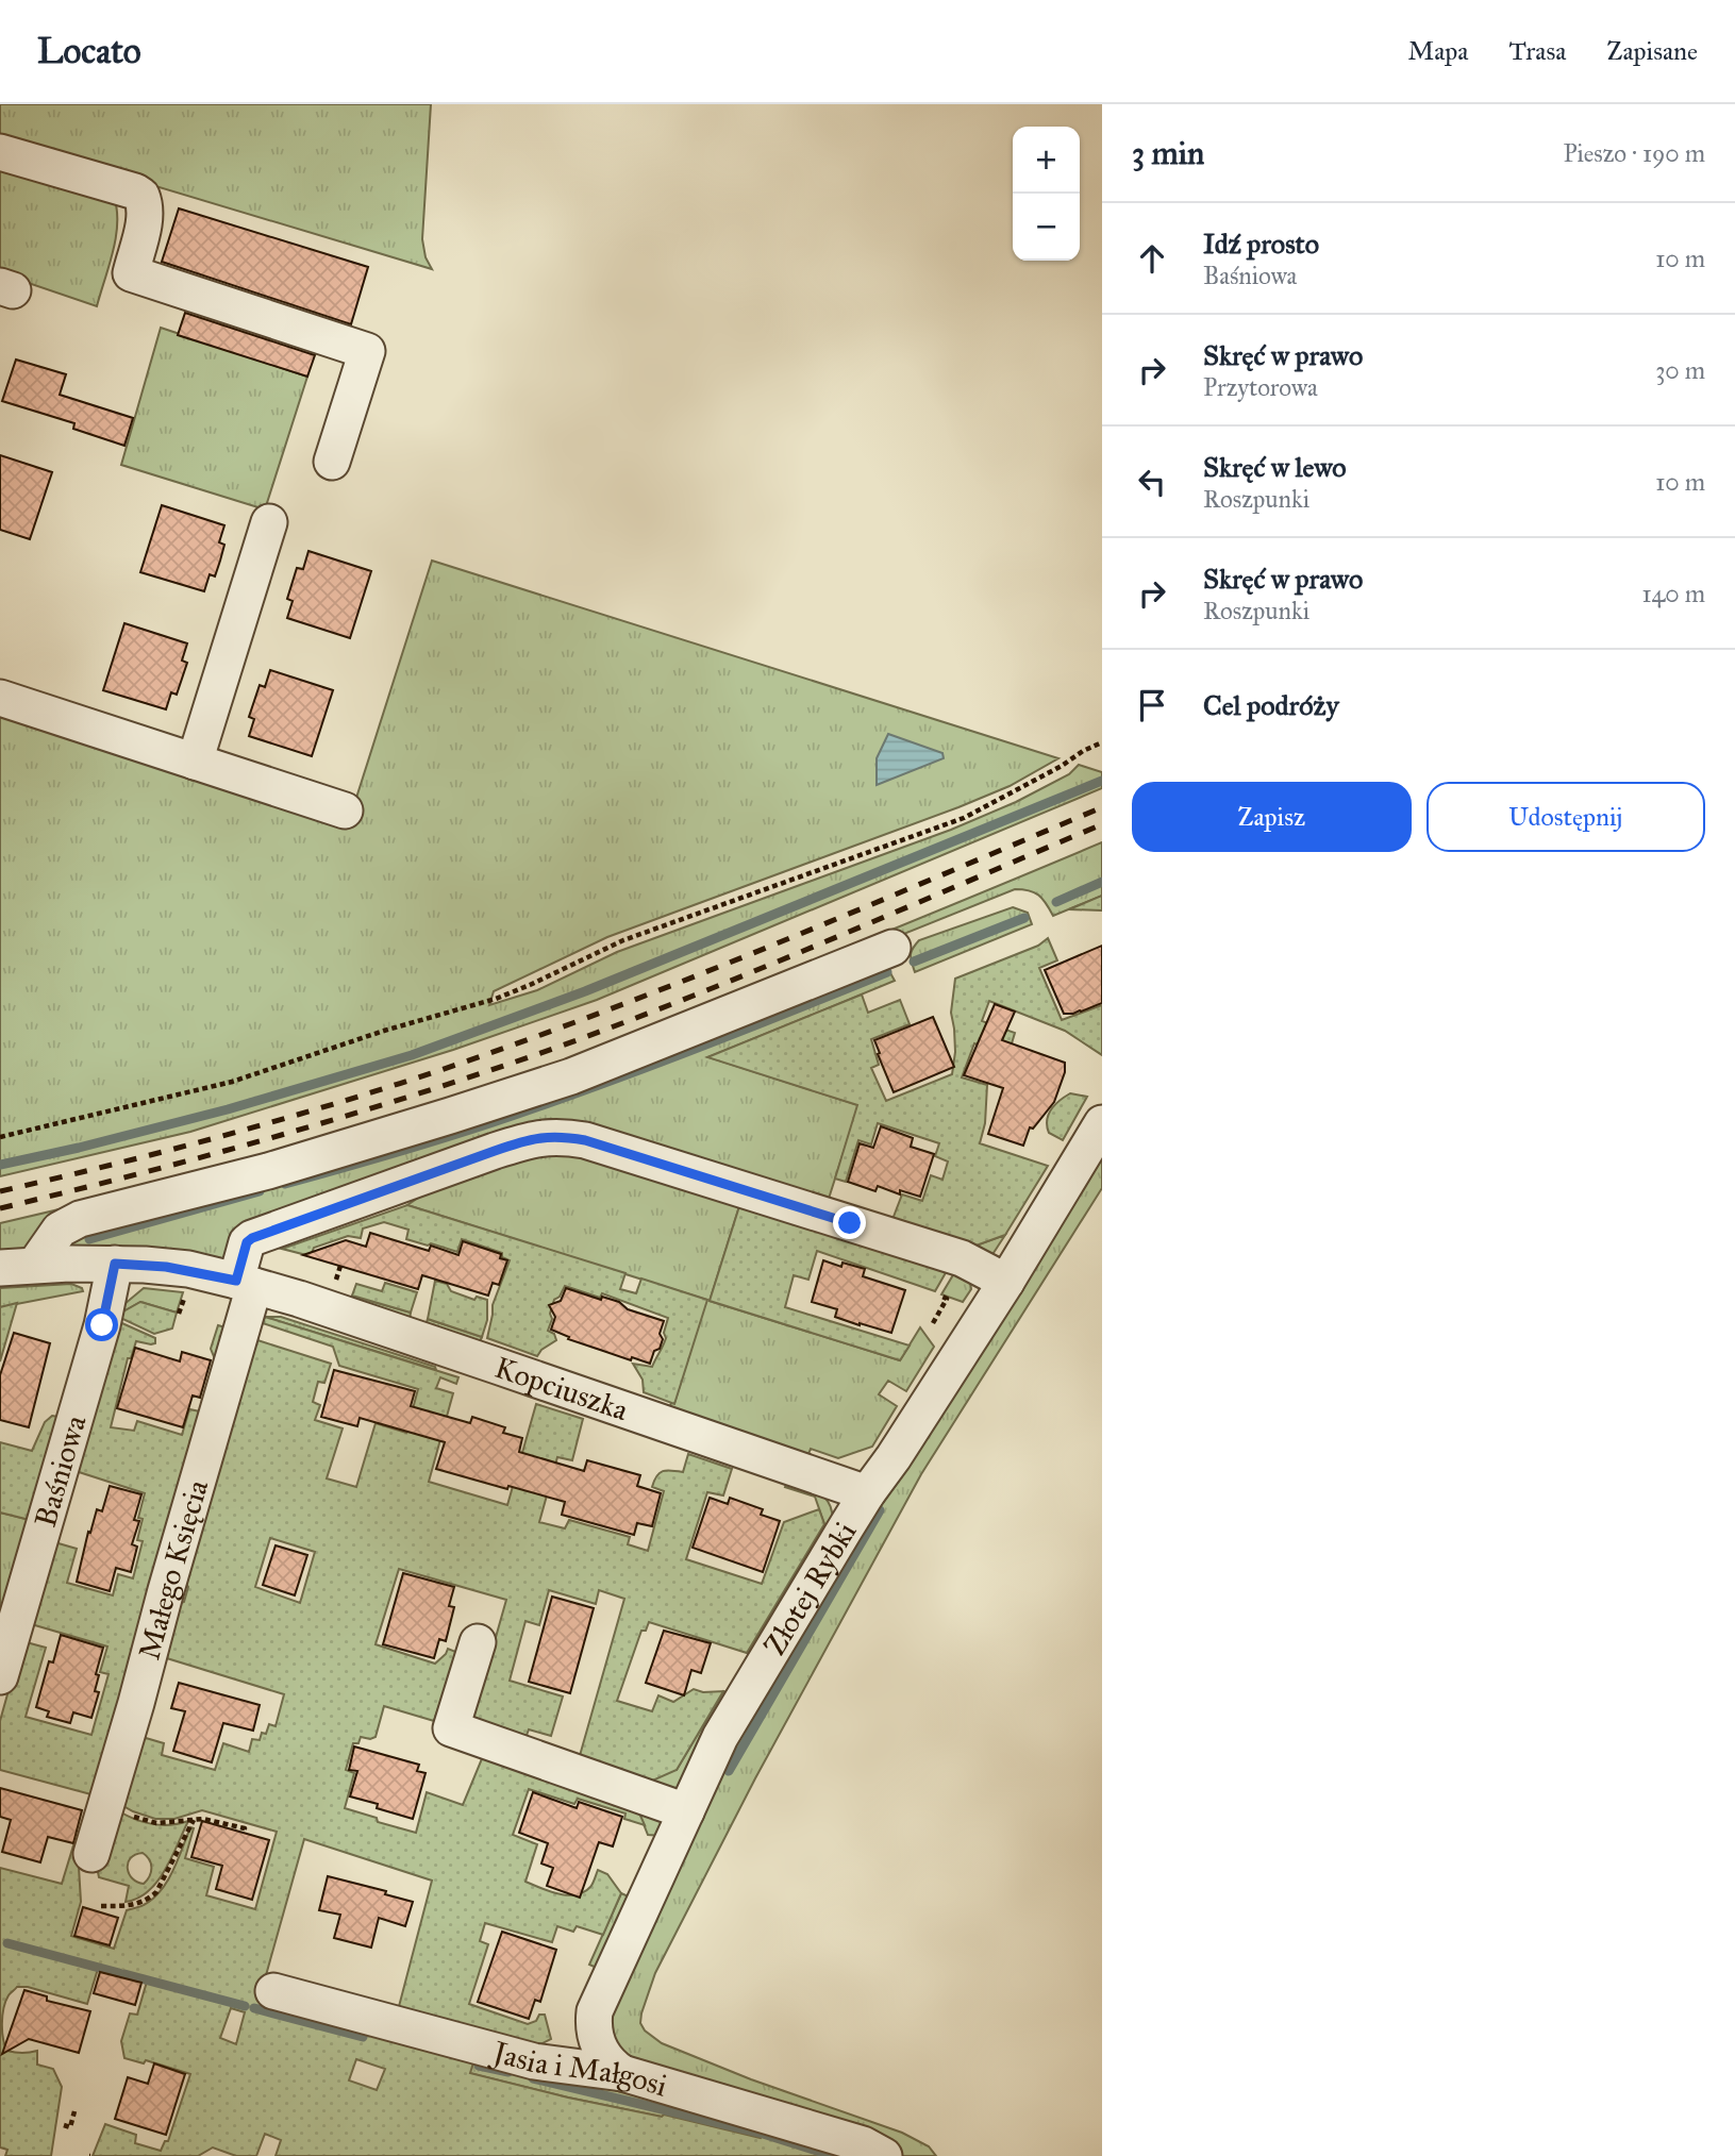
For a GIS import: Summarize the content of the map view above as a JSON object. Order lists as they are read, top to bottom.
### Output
{
  "streets": {
    "street": [
      "Kopciuszka",
      "Baśniowa",
      "Małego Księcia",
      "Złotej Rybki",
      "Jasia i Małgosi"
    ]
  },
  "crossings": [
    ["Kopciuszka", "Baśniowa"],
    ["Kopciuszka", "Małego Księcia"],
    ["Kopciuszka", "Złotej Rybki"],
    ["Małego Księcia", "Złotej Rybki"],
    ["Złotej Rybki", "Jasia i Małgosi"]
  ],
  "page": {
    "header": "Locato",
    "nav": ["Mapa", "Trasa", "Zapisane"],
    "heading": ["3 min", "Pieszo · 190 m"],
    "map_buttons": ["+", "−"],
    "list": [
      ["Idź prosto", "Baśniowa", "10 m"],
      ["Skręć w prawo", "Przytorowa", "30 m"],
      ["Skręć w lewo", "Roszpunki", "10 m"],
      ["Skręć w prawo", "Roszpunki", "140 m"],
      "Cel podróży"
    ],
    "buttons": ["Zapisz", "Udostępnij"]
  }
}
